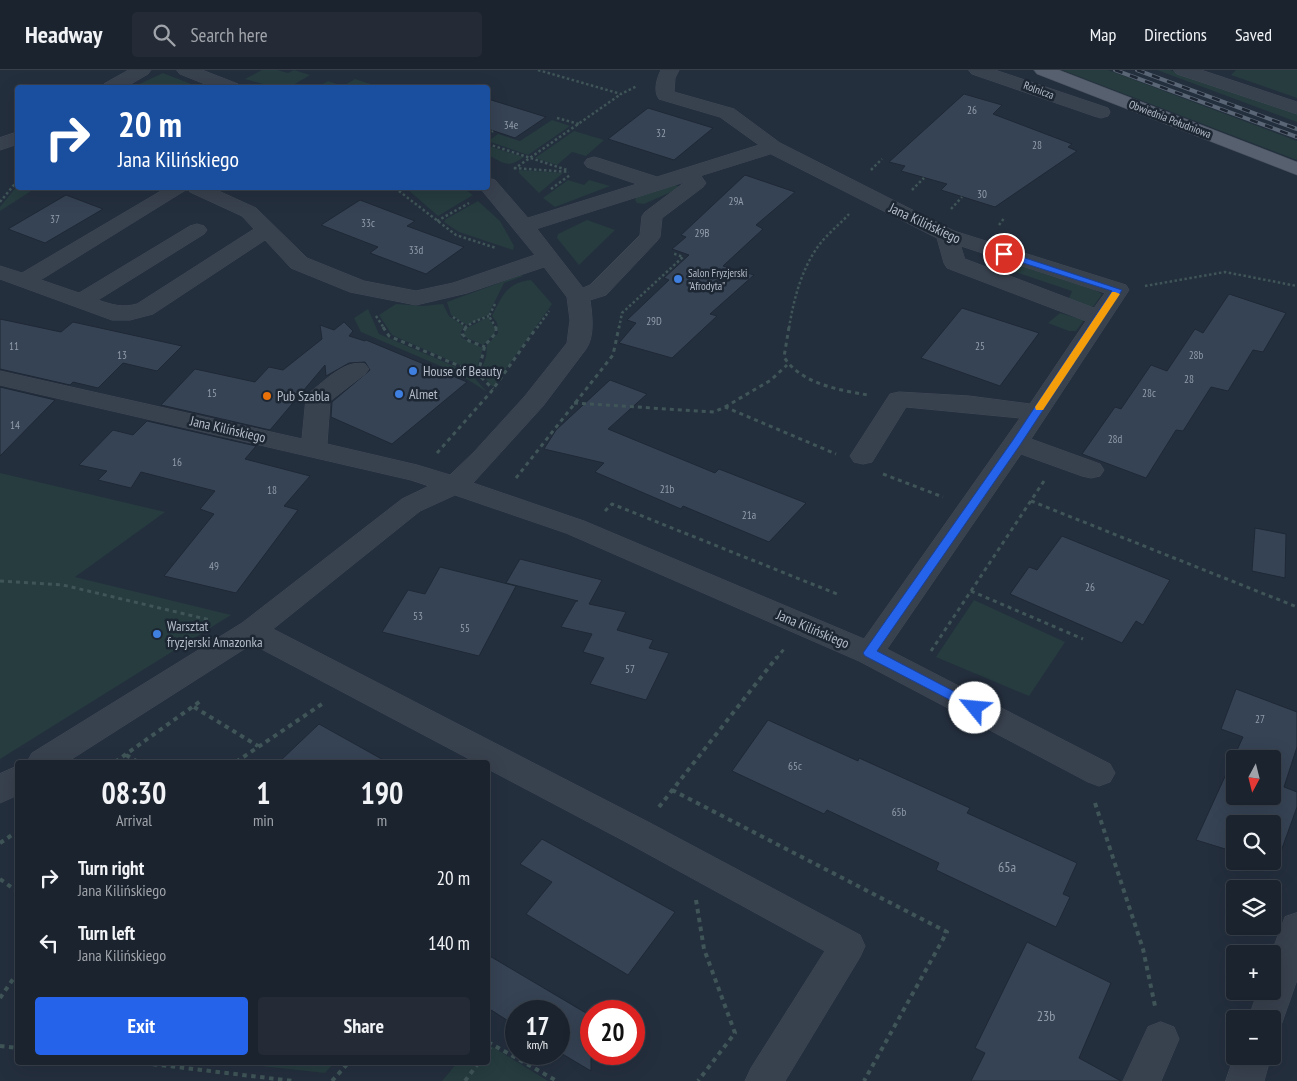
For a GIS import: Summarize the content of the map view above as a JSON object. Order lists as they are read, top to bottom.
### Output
{
  "streets": {
    "main road": ["Obwiednia Południowa"],
    "street": ["Rolnicza", "Jana Kilińskiego"]
  },
  "places": [
    "Salon Fryzjerski \"Afrodyta\"",
    "House of Beauty",
    "Almet",
    "Pub Szabla",
    "Warsztat fryzjerski Amazonka"
  ],
  "house_numbers": [
    "26",
    "34e",
    "32",
    "28",
    "30",
    "29A",
    "37",
    "33c",
    "29B",
    "33d",
    "29D",
    "11",
    "25",
    "13",
    "28b",
    "28",
    "15",
    "28c",
    "14",
    "28d",
    "16",
    "21b",
    "18",
    "21a",
    "49",
    "26",
    "53",
    "55",
    "57",
    "27",
    "65c",
    "65b",
    "65a",
    "23b"
  ],
  "north": "bottom",
  "page": {
    "header": "Headway",
    "search": "Search here",
    "nav": ["Map", "Directions", "Saved"],
    "turn": ["20 m", "Jana Kilińskiego"],
    "map_buttons": ["+", "−"],
    "eta": [
      "08:30",
      "Arrival",
      "1",
      "min",
      "190",
      "m"
    ],
    "list": [
      {
        "name": "Turn right",
        "note": "Jana Kilińskiego",
        "value": "20 m"
      },
      {
        "name": "Turn left",
        "note": "Jana Kilińskiego",
        "value": "140 m"
      }
    ],
    "buttons": ["Exit", "Share"],
    "speed": "17 km/h",
    "limit": "20"
  }
}
